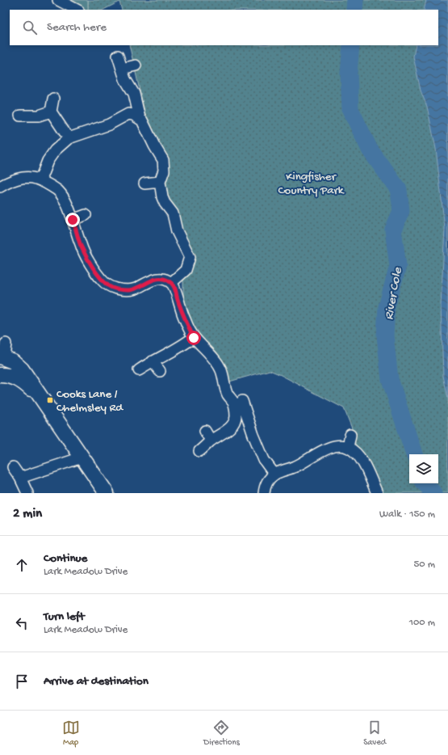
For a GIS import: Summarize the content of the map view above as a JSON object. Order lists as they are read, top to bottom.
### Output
{
  "water": ["River Cole"],
  "parks": ["Kingfisher Country Park"],
  "places": {
    "transit": ["Cooks Lane / Chelmsley Rd"]
  },
  "page": {
    "search": "Search here",
    "heading": ["2 min", "Walk · 150 m"],
    "list": [
      ["Continue", "Lark Meadow Drive", "50 m"],
      ["Turn left", "Lark Meadow Drive", "100 m"],
      "Arrive at destination"
    ],
    "nav": ["Map", "Directions", "Saved"]
  }
}
